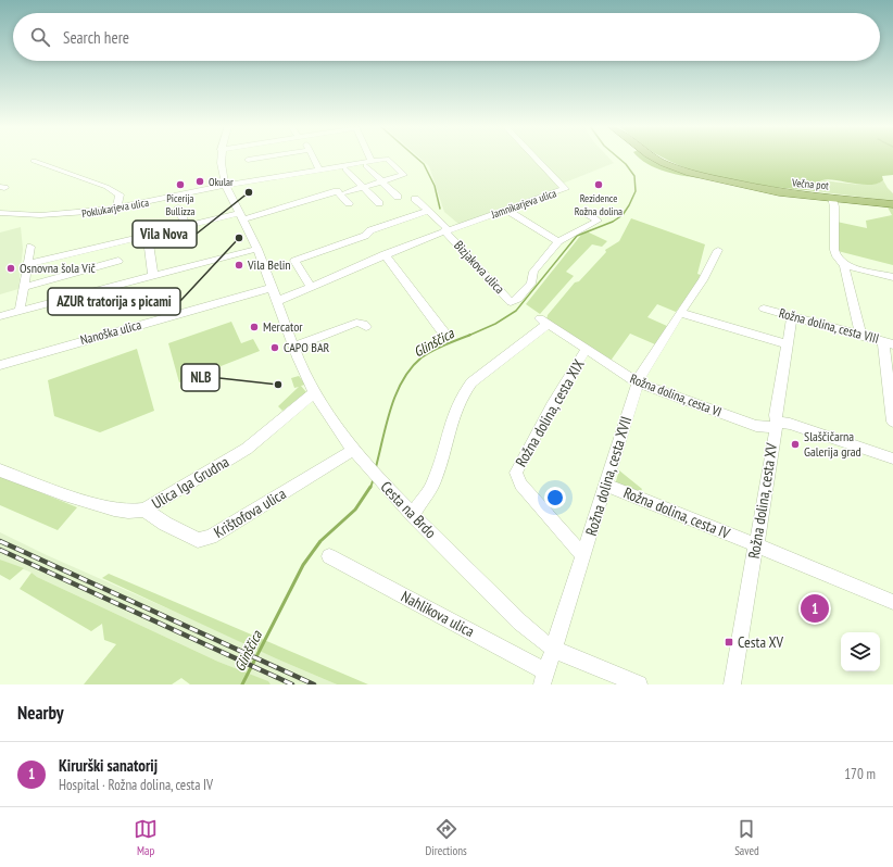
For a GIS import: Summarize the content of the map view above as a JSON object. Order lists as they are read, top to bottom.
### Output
{
  "streets": {
    "main road": ["Večna pot"],
    "street": [
      "Jamnikarjeva ulica",
      "Poklukarjeva ulica",
      "Bizjakova ulica",
      "Rožna dolina, cesta VIII",
      "Nanoška ulica",
      "Rožna dolina, cesta VI",
      "Rožna dolina, cesta XIX",
      "Rožna dolina, cesta XVII",
      "Ulica Iga Grudna",
      "Rožna dolina, cesta XV",
      "Cesta na Brdo",
      "Krištofova ulica",
      "Rožna dolina, cesta IV",
      "Nahlikova ulica"
    ]
  },
  "crossings": [
    ["Jamnikarjeva ulica", "Bizjakova ulica"],
    ["Jamnikarjeva ulica", "Cesta na Brdo"],
    ["Poklukarjeva ulica", "Cesta na Brdo"],
    ["Rožna dolina, cesta VIII", "Rožna dolina, cesta XV"],
    ["Nanoška ulica", "Cesta na Brdo"],
    ["Rožna dolina, cesta VI", "Rožna dolina, cesta XIX"],
    ["Rožna dolina, cesta VI", "Rožna dolina, cesta XVII"],
    ["Rožna dolina, cesta VI", "Rožna dolina, cesta XV"],
    ["Rožna dolina, cesta VI", "Cesta na Brdo"],
    ["Rožna dolina, cesta XIX", "Rožna dolina, cesta XVII"],
    ["Rožna dolina, cesta XVII", "Cesta na Brdo"],
    ["Rožna dolina, cesta XVII", "Rožna dolina, cesta IV"],
    ["Rožna dolina, cesta XVII", "Nahlikova ulica"],
    ["Ulica Iga Grudna", "Cesta na Brdo"],
    ["Ulica Iga Grudna", "Krištofova ulica"],
    ["Rožna dolina, cesta XV", "Rožna dolina, cesta IV"],
    ["Cesta na Brdo", "Krištofova ulica"]
  ],
  "water": ["Glinščica"],
  "places": {
    "other": [
      "Okular",
      "Picerija Bullizza",
      "Rezidence Rožna dolina",
      "Vila Nova",
      "AZUR tratorija s picami",
      "Vila Belin",
      "Osnovna šola Vič",
      "Mercator",
      "CAPO BAR",
      "NLB",
      "Slaščičarna Galerija grad"
    ],
    "transit": ["Cesta XV"]
  },
  "page": {
    "search": "Search here",
    "pins": "1",
    "heading": "Nearby",
    "list": [
      {
        "mark": "1",
        "name": "Kirurški sanatorij",
        "note": "Hospital · Rožna dolina, cesta IV",
        "value": "170 m"
      }
    ],
    "nav": ["Map", "Directions", "Saved"]
  }
}
